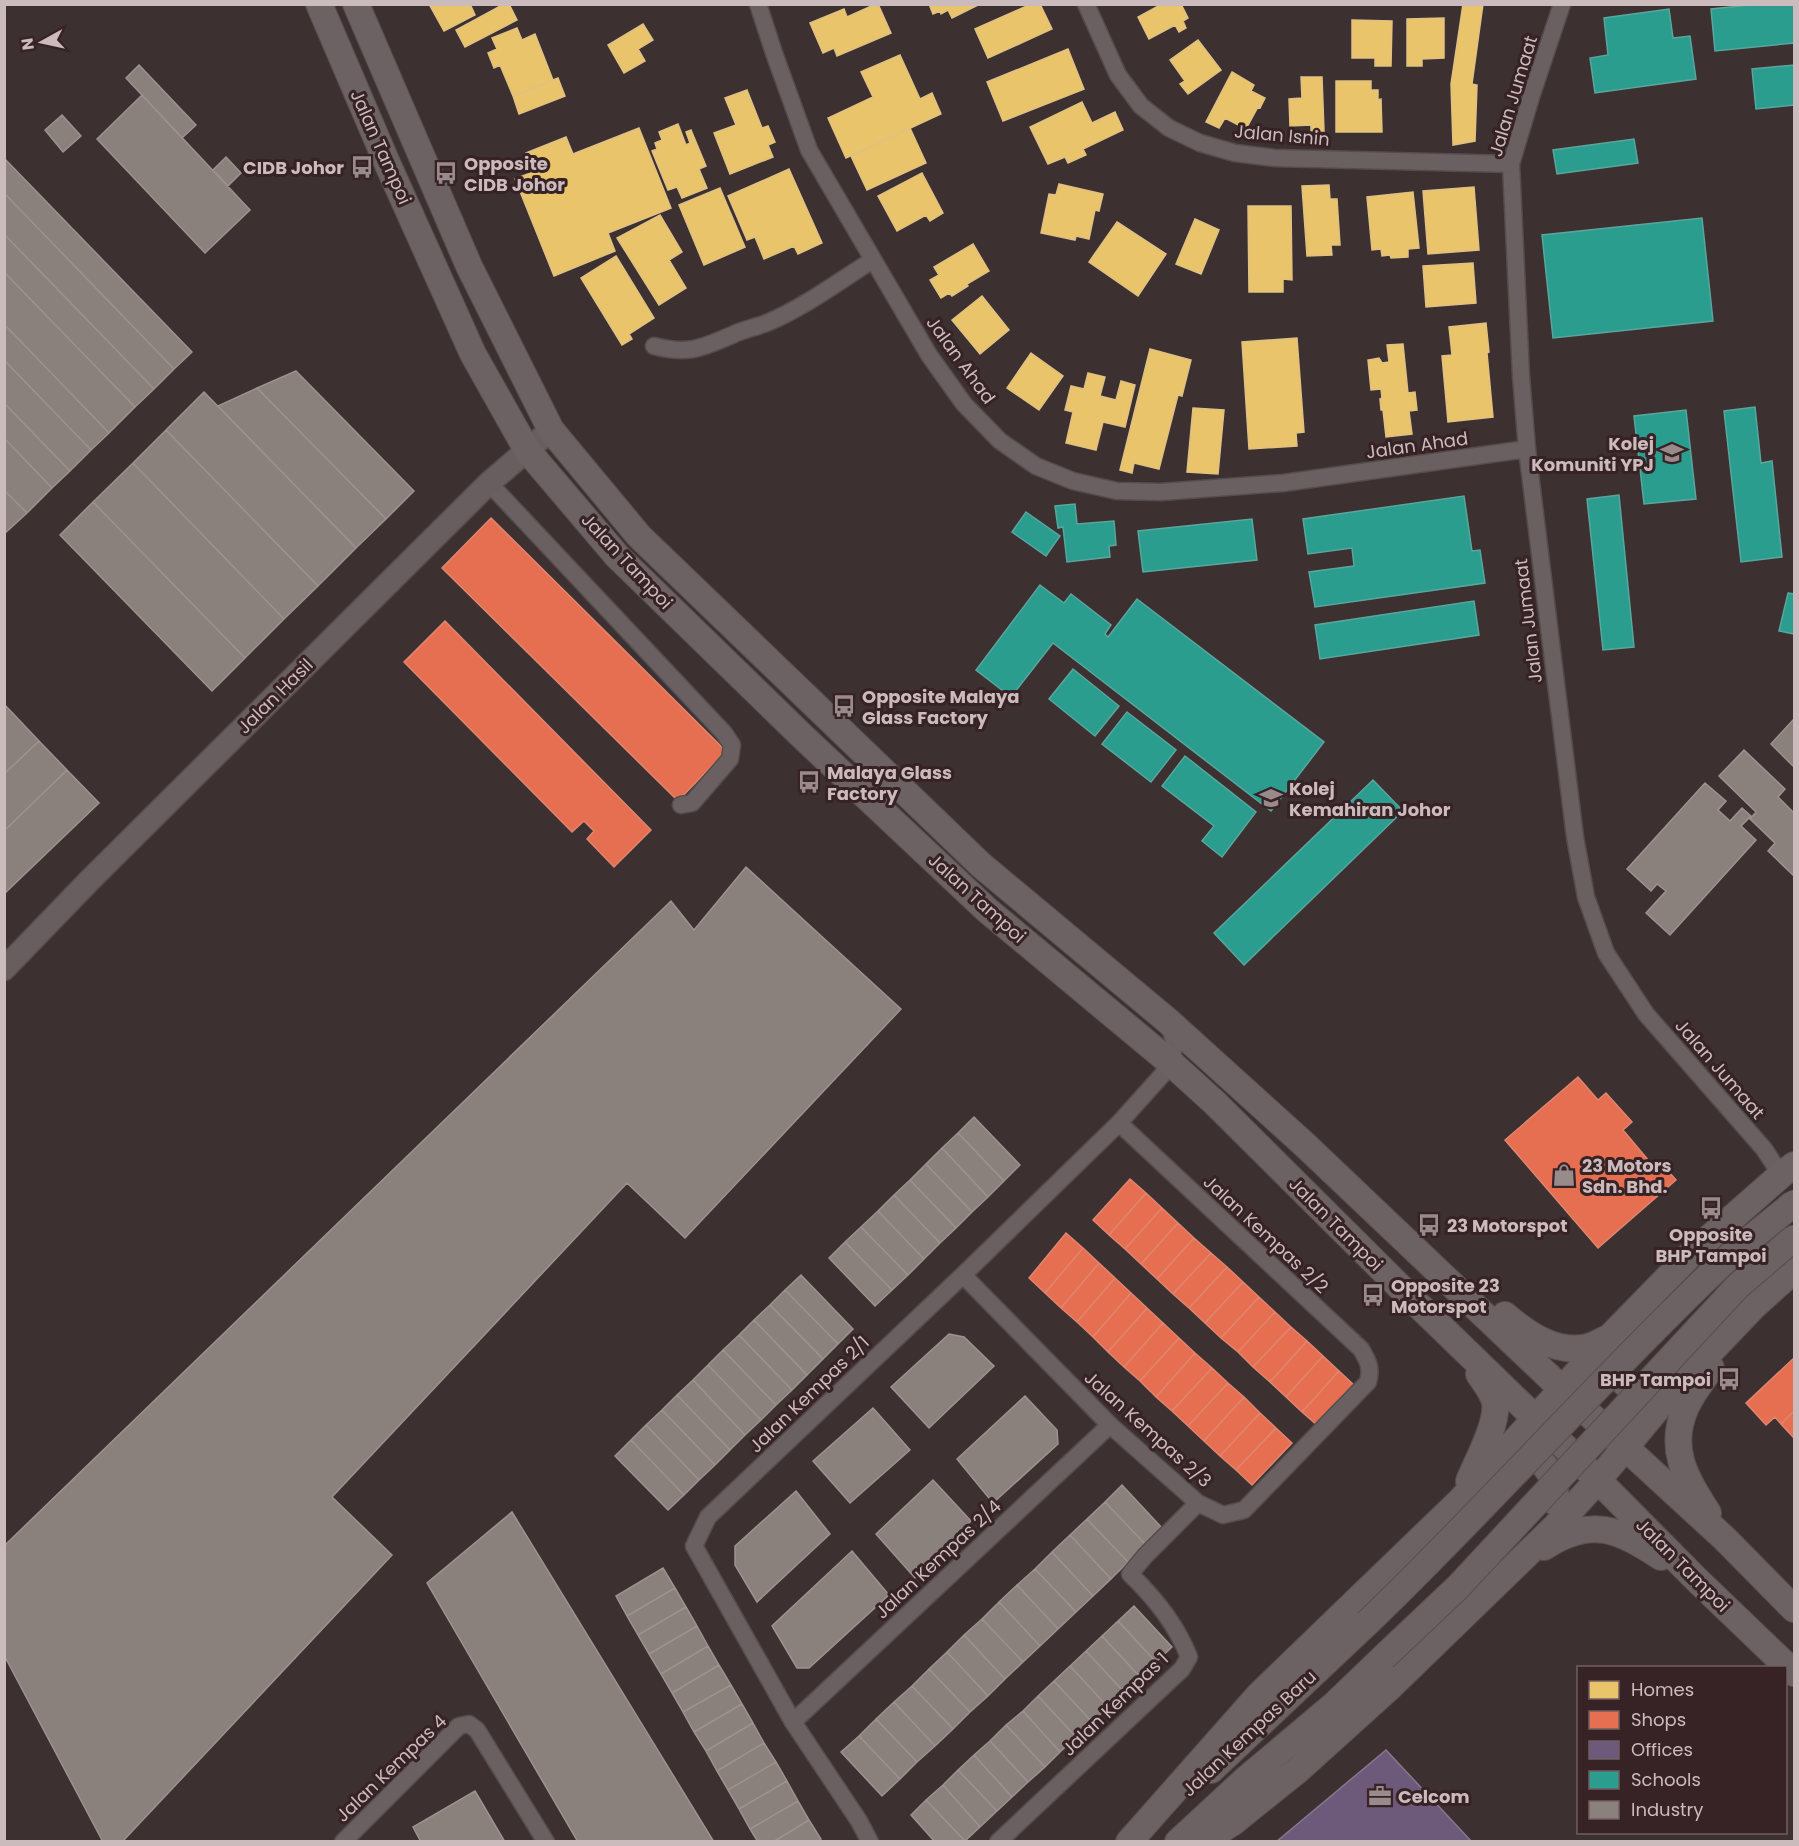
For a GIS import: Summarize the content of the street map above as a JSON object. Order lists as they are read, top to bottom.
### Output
{
  "streets": {
    "main road": ["Jalan Tampoi", "Jalan Kempas Baru"],
    "street": [
      "Jalan Jumaat",
      "Jalan Isnin",
      "Jalan Ahad",
      "Jalan Hasil",
      "Jalan Kempas 2/2",
      "Jalan Kempas 2/1",
      "Jalan Kempas 2/3",
      "Jalan Kempas 2/4",
      "Jalan Kempas 1",
      "Jalan Kempas 4"
    ]
  },
  "crossings": [
    ["Jalan Jumaat", "Jalan Isnin"],
    ["Jalan Jumaat", "Jalan Ahad"],
    ["Jalan Tampoi", "Jalan Hasil"],
    ["Jalan Tampoi", "Jalan Kempas 2/1"],
    ["Jalan Kempas 2/2", "Jalan Kempas 2/1"],
    ["Jalan Kempas 2/2", "Jalan Kempas 2/3"],
    ["Jalan Kempas 2/1", "Jalan Kempas 2/3"],
    ["Jalan Kempas 2/1", "Jalan Kempas 2/4"],
    ["Jalan Kempas 2/3", "Jalan Kempas 2/4"],
    ["Jalan Kempas 2/3", "Jalan Kempas 1"]
  ],
  "places": {
    "bus stop": [
      "CIDB Johor",
      "Opposite CIDB Johor",
      "Opposite Malaya Glass Factory",
      "Malaya Glass Factory",
      "Opposite BHP Tampoi",
      "23 Motorspot",
      "Opposite 23 Motorspot",
      "BHP Tampoi"
    ],
    "school or university": ["Kolej Komuniti YPJ", "Kolej Kemahiran Johor"],
    "shop": ["23 Motors Sdn. Bhd."],
    "office": ["Celcom"]
  },
  "legend": [
    "Homes",
    "Shops",
    "Offices",
    "Schools",
    "Industry"
  ],
  "north": "left"
}
